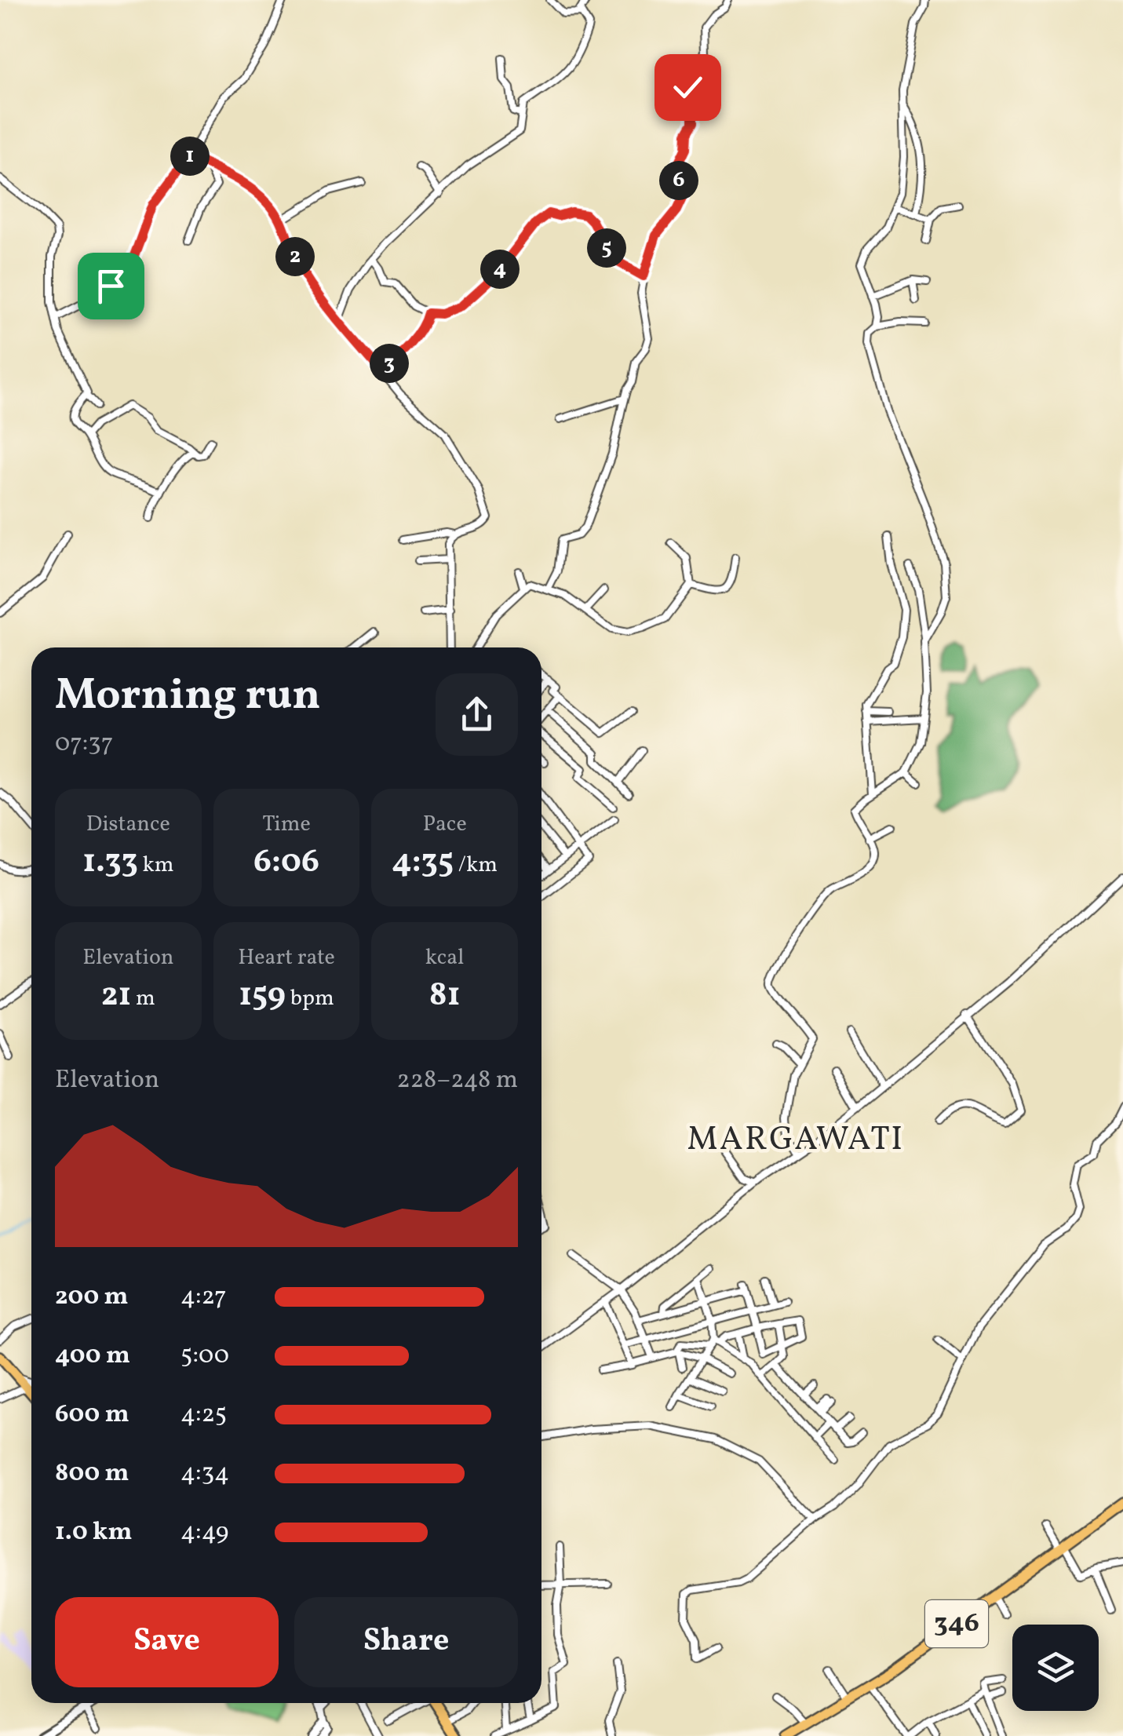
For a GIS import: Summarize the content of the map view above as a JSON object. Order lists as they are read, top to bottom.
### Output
{
  "streets": {
    "main road": ["346"]
  },
  "districts": ["MARGAWATI"],
  "page": {
    "pins": [
      "1",
      "6",
      "5",
      "2",
      "4",
      "3"
    ],
    "heading": ["Morning run", "07:37"],
    "stats": [
      ["Distance", "1.33 km"],
      ["Time", "6:06"],
      ["Pace", "4:35 /km"],
      ["Elevation", "21 m"],
      ["Heart rate", "159 bpm"],
      ["kcal", "81"]
    ],
    "chart": ["Elevation", "228–248 m"],
    "list": [
      {
        "name": "200 m",
        "note": "4:27"
      },
      {
        "name": "400 m",
        "note": "5:00"
      },
      {
        "name": "600 m",
        "note": "4:25"
      },
      {
        "name": "800 m",
        "note": "4:34"
      },
      {
        "name": "1.0 km",
        "note": "4:49"
      }
    ],
    "buttons": ["Save", "Share"]
  }
}
